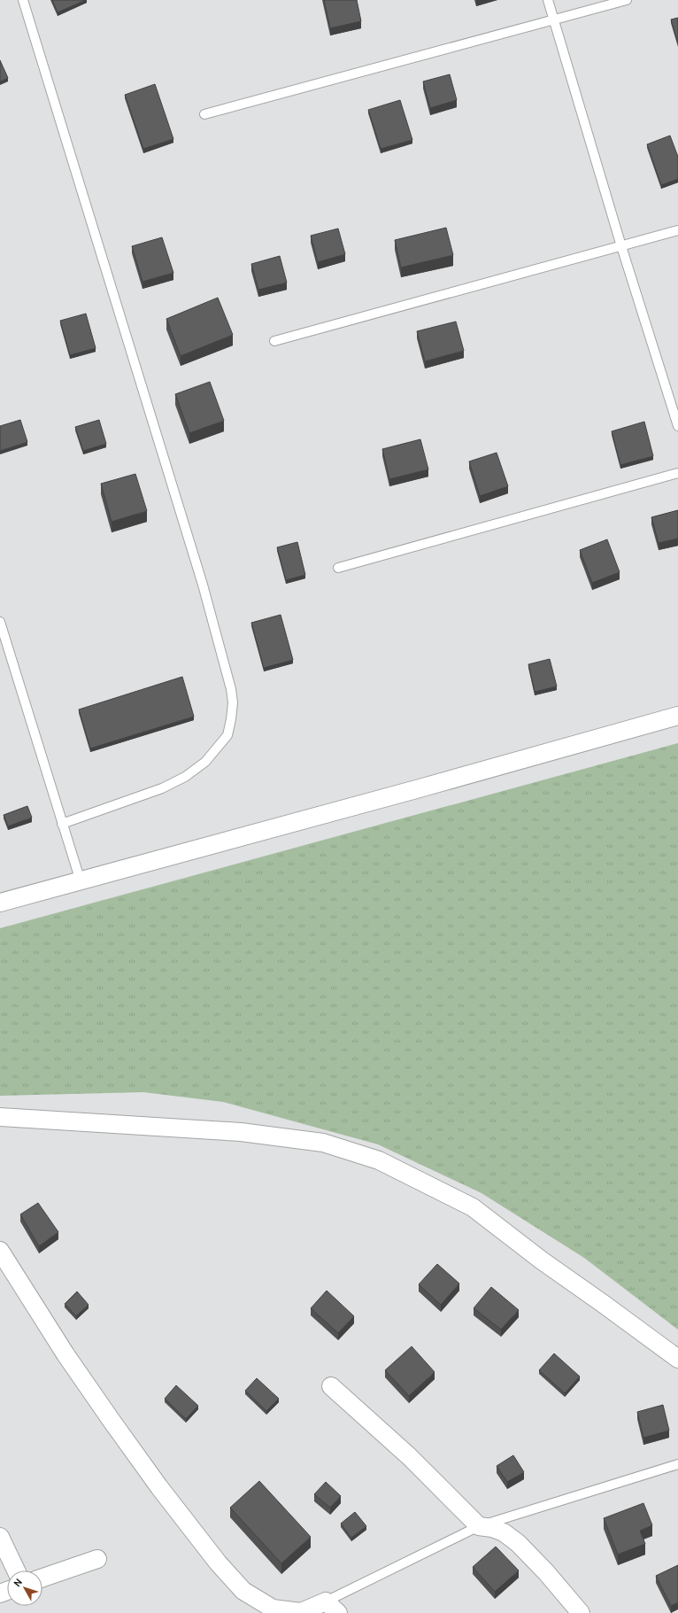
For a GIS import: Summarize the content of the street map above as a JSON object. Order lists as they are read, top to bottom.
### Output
{
  "north": "top left"
}
